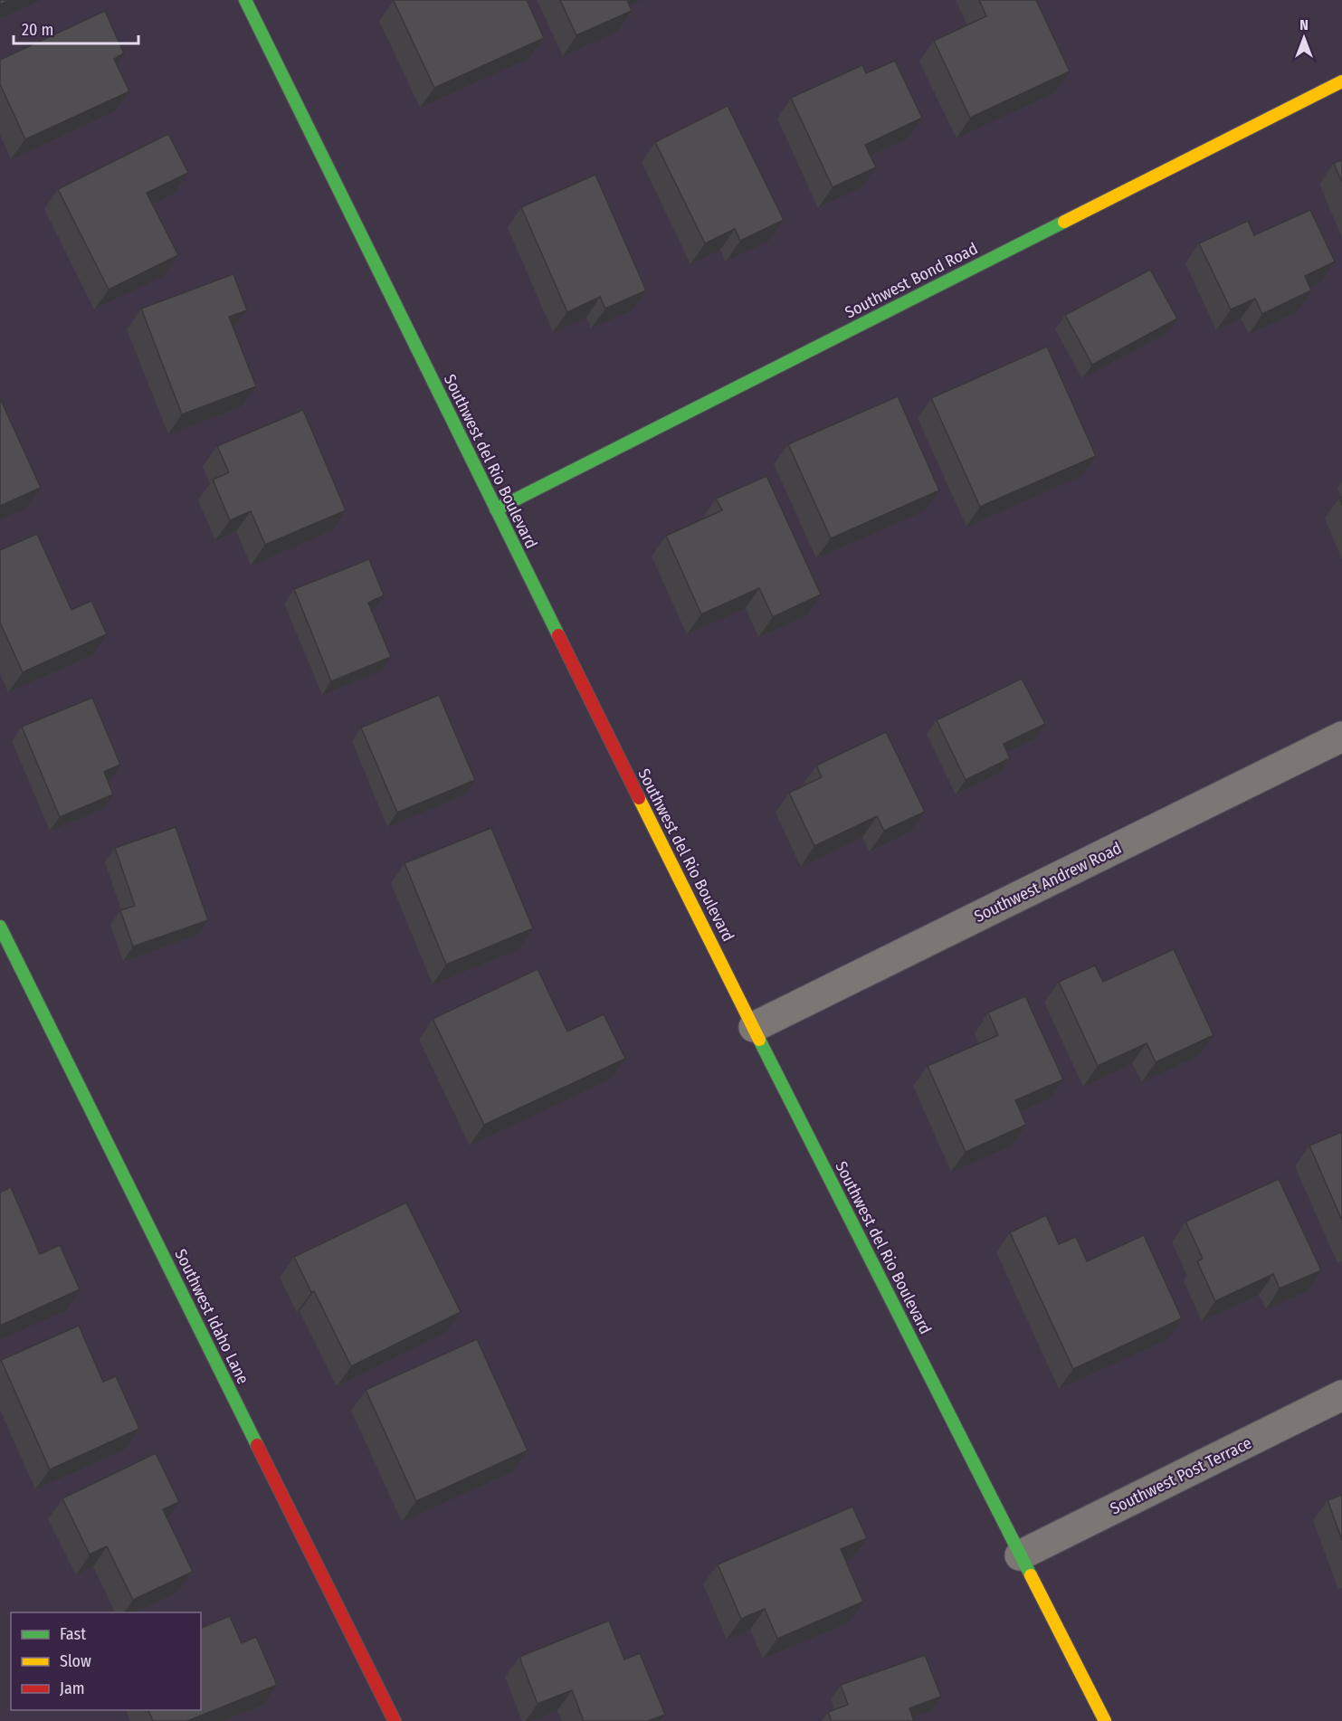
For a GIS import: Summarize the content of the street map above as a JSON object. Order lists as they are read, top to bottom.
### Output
{
  "streets": {
    "street": [
      "Southwest Bond Road",
      "Southwest del Rio Boulevard",
      "Southwest Andrew Road",
      "Southwest Idaho Lane",
      "Southwest Post Terrace"
    ]
  },
  "crossings": [
    ["Southwest Bond Road", "Southwest del Rio Boulevard"],
    ["Southwest del Rio Boulevard", "Southwest Andrew Road"],
    ["Southwest del Rio Boulevard", "Southwest Post Terrace"]
  ],
  "legend": ["Fast", "Slow", "Jam"],
  "scale_bar": "20 m",
  "north": "top"
}
